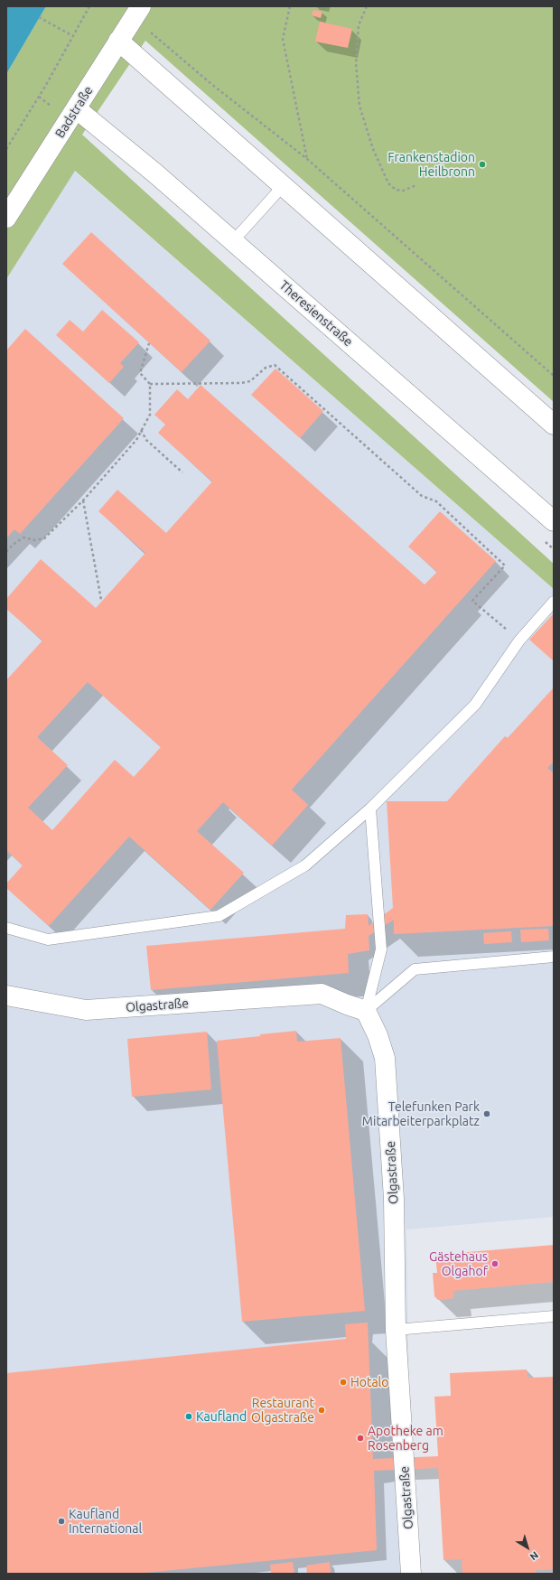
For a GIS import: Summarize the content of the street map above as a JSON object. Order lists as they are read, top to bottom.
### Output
{
  "streets": {
    "street": ["Badstraße", "Theresienstraße", "Olgastraße"]
  },
  "crossings": [
    ["Badstraße", "Theresienstraße"]
  ],
  "places": [
    "Frankenstadion Heilbronn",
    "Telefunken Park Mitarbeiterparkplatz",
    "Gästehaus Olgahof",
    "Hotalo",
    "Restaurant Olgastraße",
    "Kaufland",
    "Apotheke am Rosenberg",
    "Kaufland International"
  ],
  "north": "bottom right"
}
